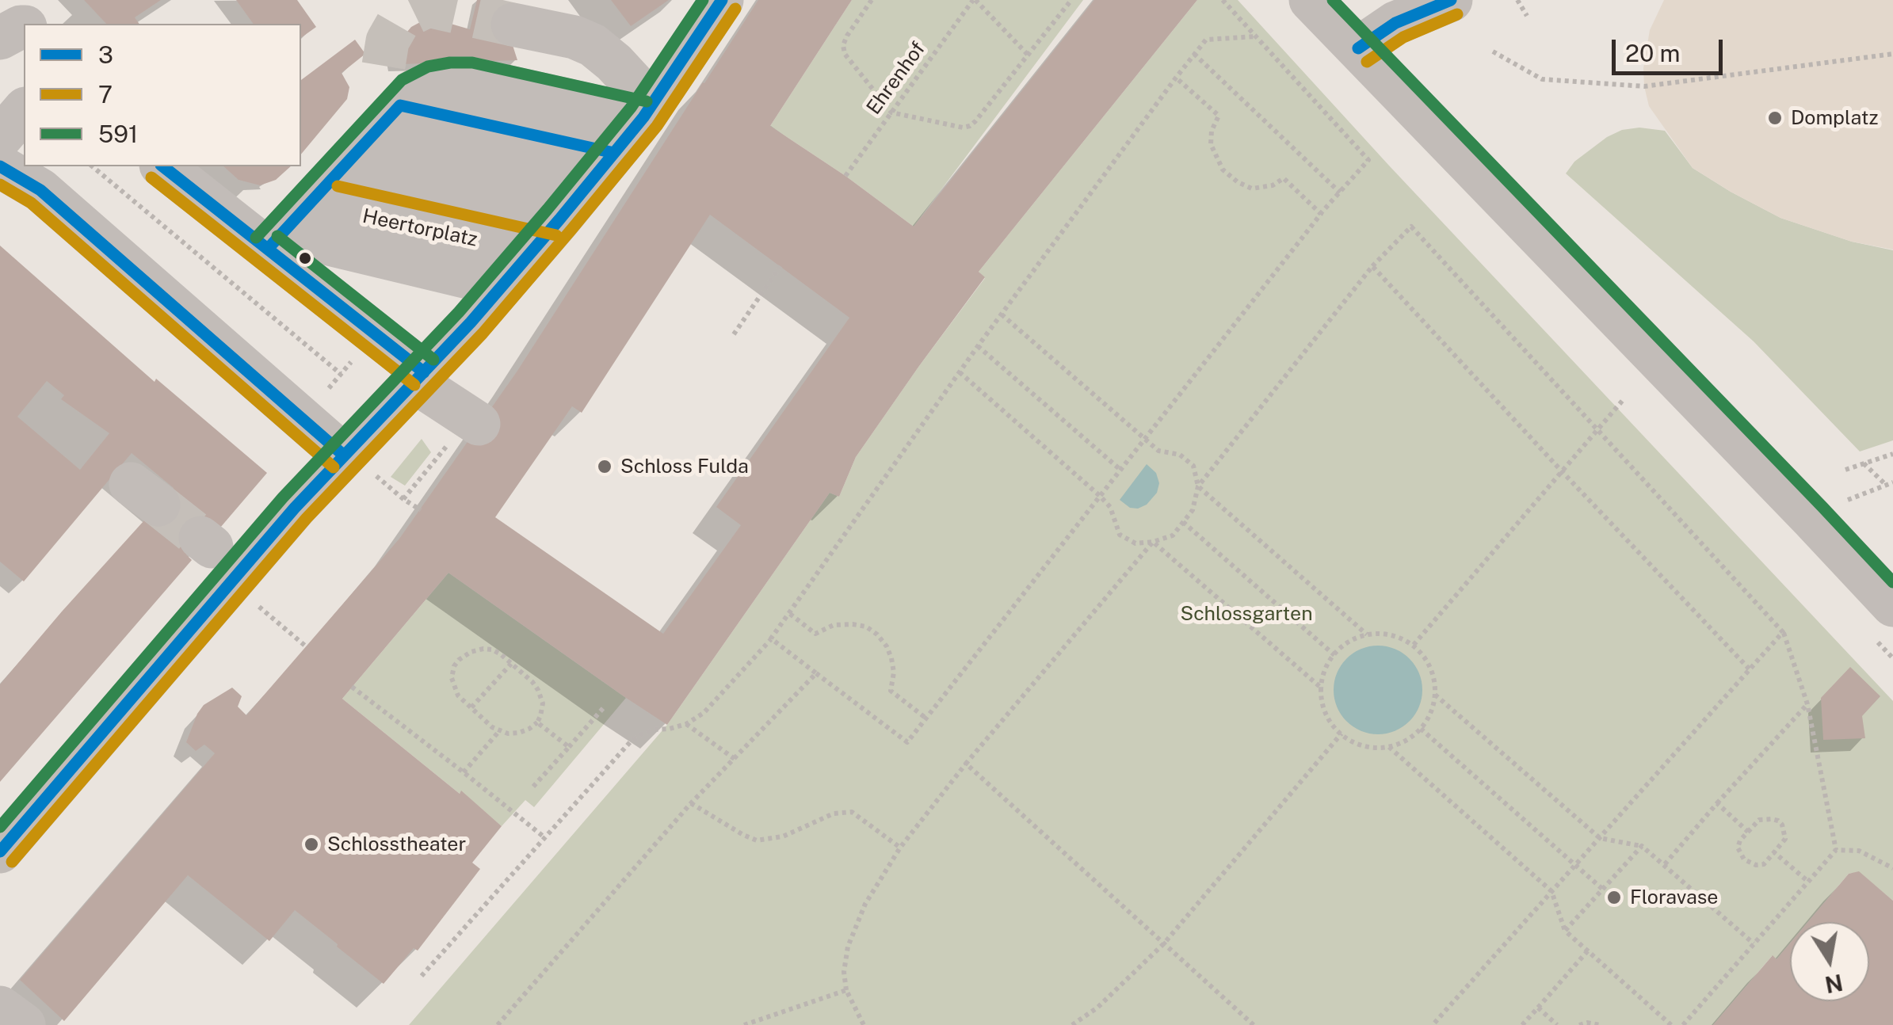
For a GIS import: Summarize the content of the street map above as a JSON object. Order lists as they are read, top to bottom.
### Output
{
  "streets": {
    "street": ["Heertorplatz"],
    "path": ["Ehrenhof"]
  },
  "parks": ["Schlossgarten"],
  "places": [
    "Domplatz",
    "Schloss Fulda",
    "Schlosstheater",
    "Floravase"
  ],
  "lines": ["transit line 3", "transit line 591", "transit line 7"],
  "legend": ["3", "7", "591"],
  "scale_bar": "20 m",
  "north": "bottom"
}
